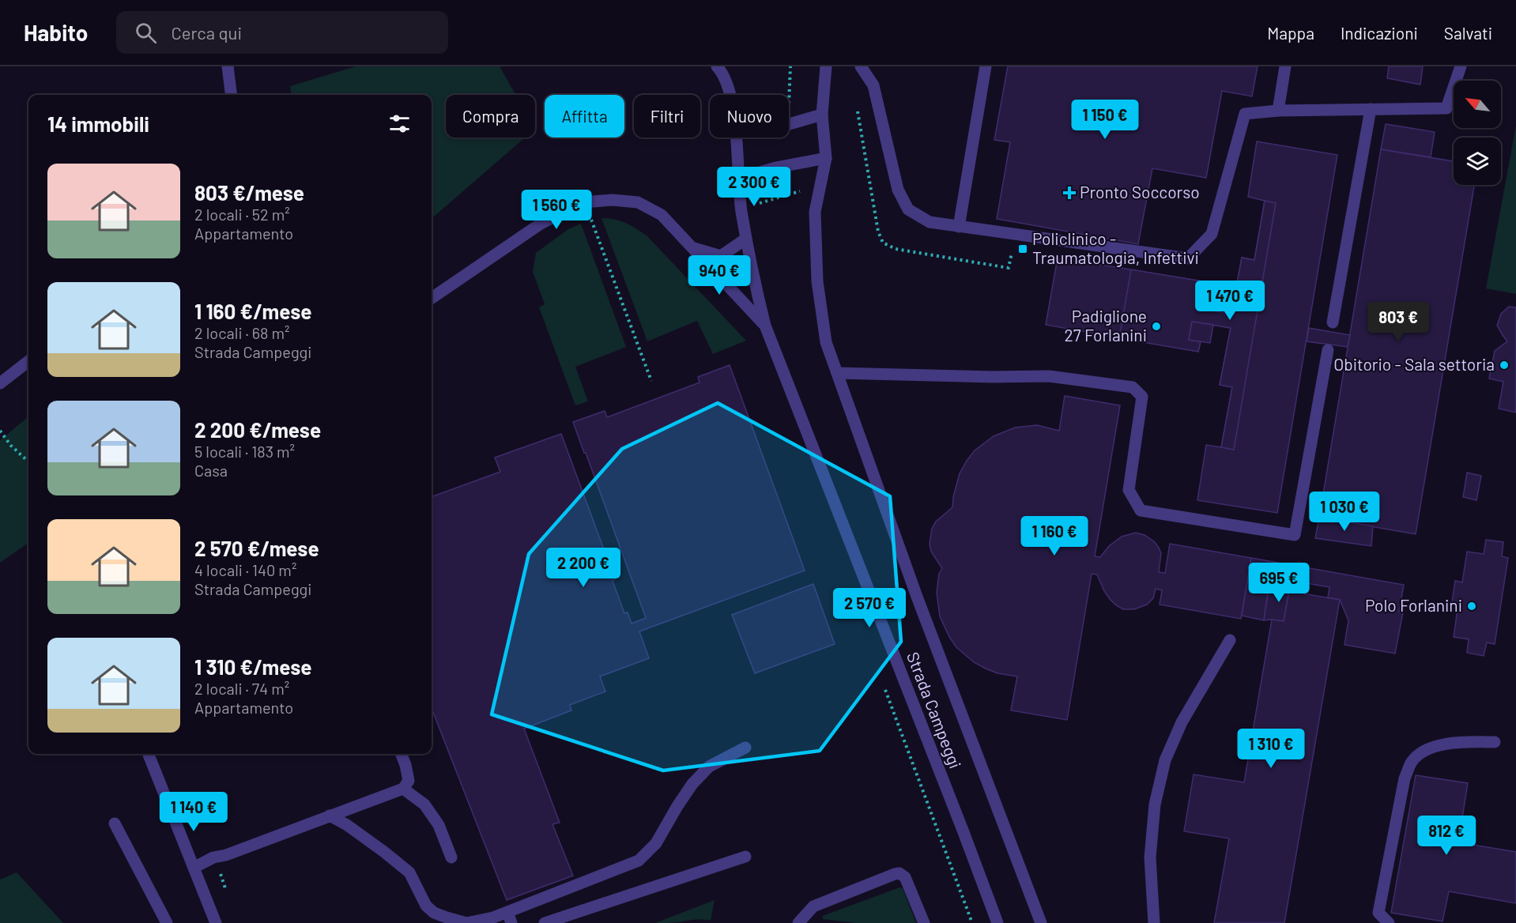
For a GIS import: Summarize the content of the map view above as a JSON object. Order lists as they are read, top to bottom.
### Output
{
  "streets": {
    "street": ["Strada Campeggi"]
  },
  "places": {
    "health": ["Pronto Soccorso"],
    "transit": ["Policlinico - Traumatologia, Infettivi"],
    "other": ["Padiglione 27 Forlanini", "Obitorio - Sala settoria", "Polo Forlanini"]
  },
  "north": "top left",
  "page": {
    "header": "Habito",
    "search": "Cerca qui",
    "nav": ["Mappa", "Indicazioni", "Salvati"],
    "chip": [
      "Compra",
      "Affitta",
      "Filtri",
      "Nuovo"
    ],
    "heading": "14 immobili",
    "price": [
      "1 150 €",
      "2 300 €",
      "1 560 €",
      "940 €",
      "1 470 €",
      "803 €",
      "1 030 €",
      "1 160 €",
      "2 200 €",
      "695 €",
      "2 570 €",
      "1 310 €",
      "1 140 €",
      "812 €"
    ],
    "list": [
      {
        "name": "803 €/mese",
        "note": "2 locali · 52 m² · Appartamento"
      },
      {
        "name": "1 160 €/mese",
        "note": "2 locali · 68 m² · Strada Campeggi"
      },
      {
        "name": "2 200 €/mese",
        "note": "5 locali · 183 m² · Casa"
      },
      {
        "name": "2 570 €/mese",
        "note": "4 locali · 140 m² · Strada Campeggi"
      },
      {
        "name": "1 310 €/mese",
        "note": "2 locali · 74 m² · Appartamento"
      }
    ]
  }
}
